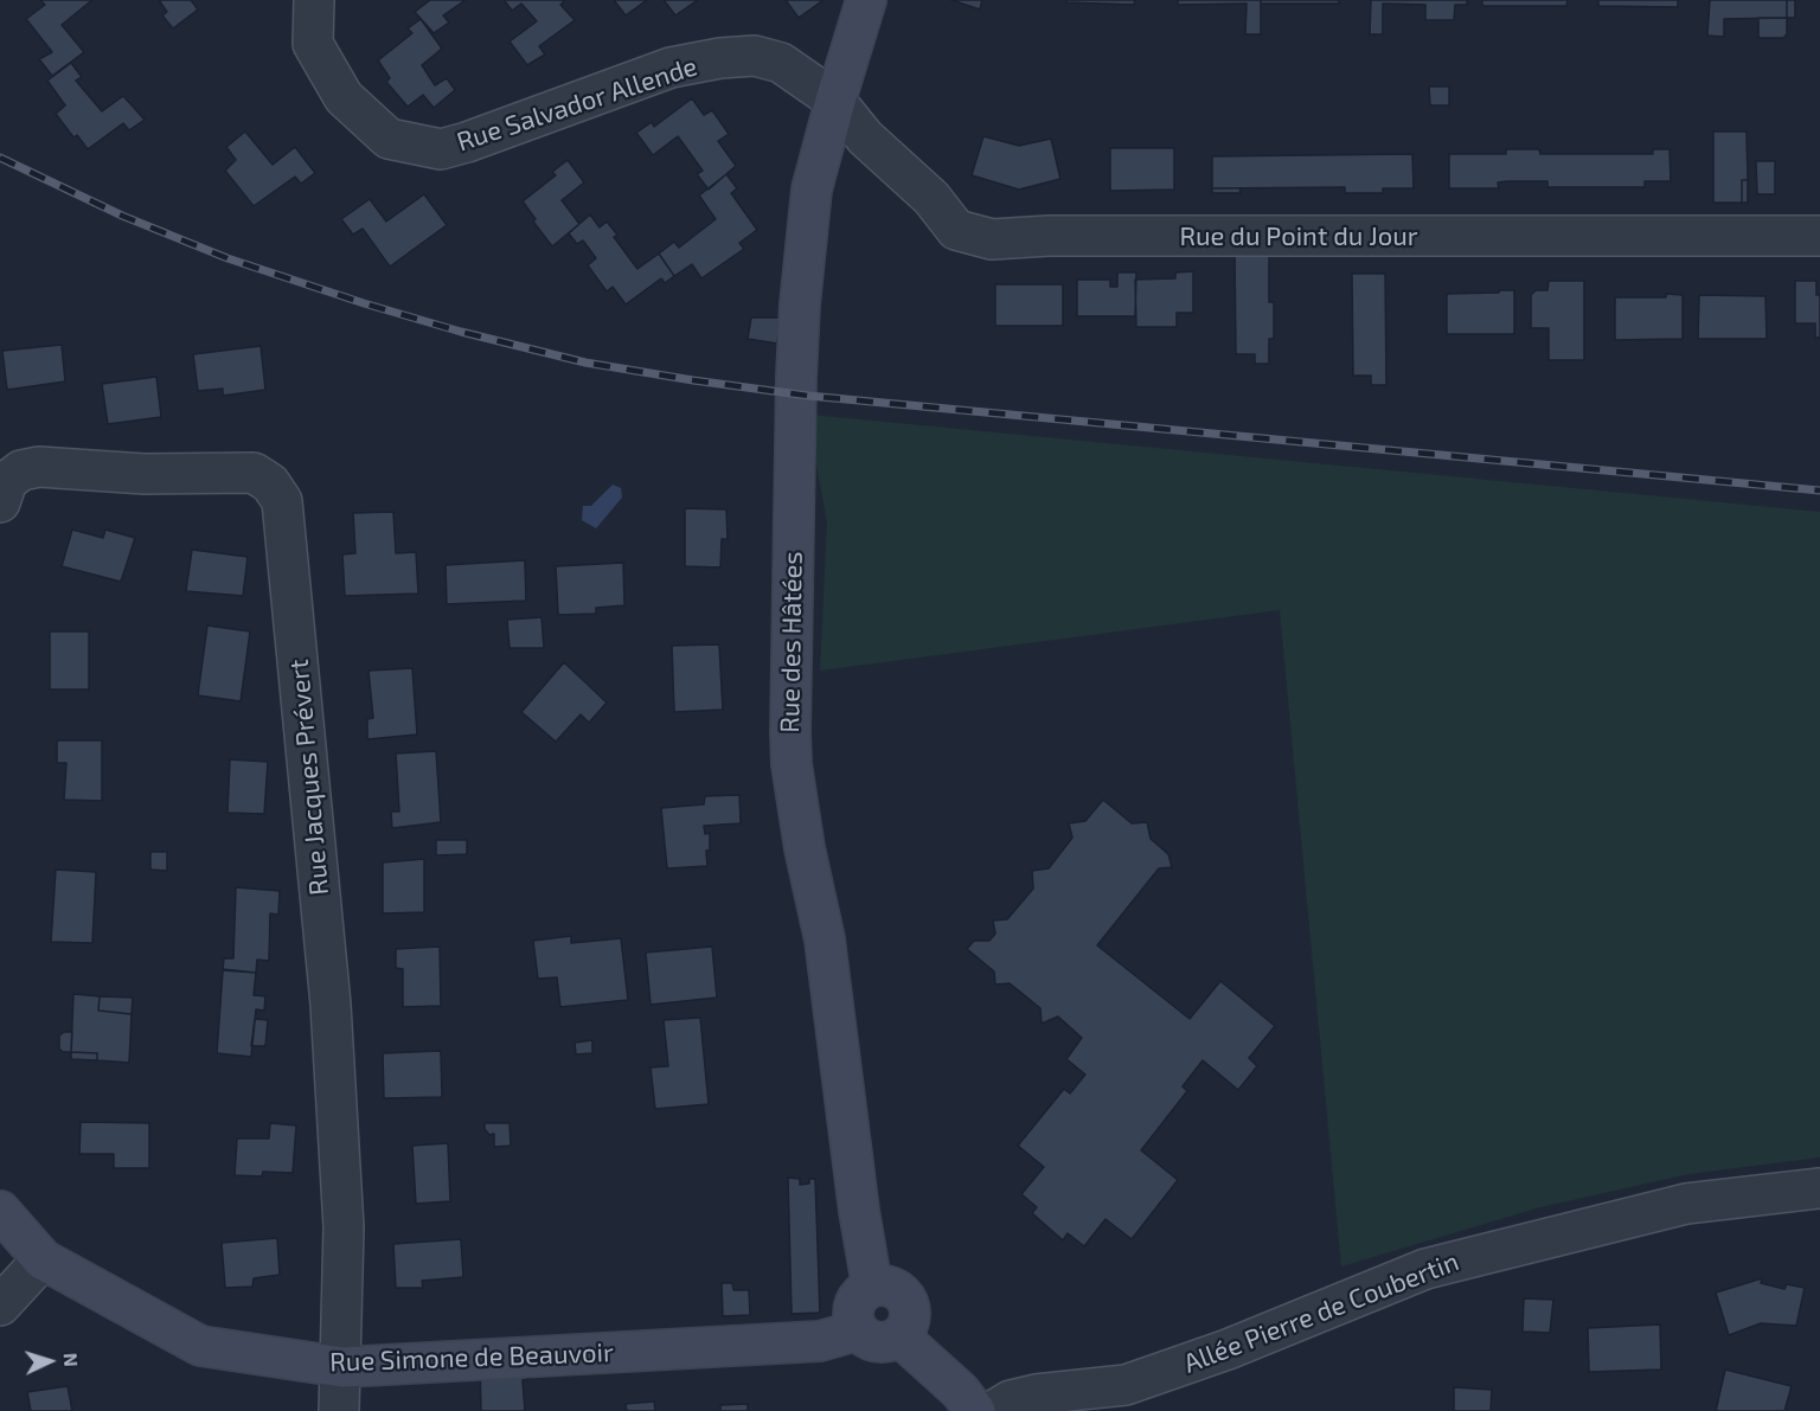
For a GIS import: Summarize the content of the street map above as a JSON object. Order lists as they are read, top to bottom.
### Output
{
  "streets": {
    "street": [
      "Rue Salvador Allende",
      "Rue du Point du Jour",
      "Rue des Hâtées",
      "Rue Jacques Prévert",
      "Allée Pierre de Coubertin",
      "Rue Simone de Beauvoir"
    ]
  },
  "crossings": [
    ["Rue Salvador Allende", "Rue du Point du Jour"],
    ["Rue Salvador Allende", "Rue des Hâtées"],
    ["Rue du Point du Jour", "Rue des Hâtées"],
    ["Rue des Hâtées", "Rue Simone de Beauvoir"],
    ["Rue Jacques Prévert", "Rue Simone de Beauvoir"]
  ],
  "north": "right"
}
